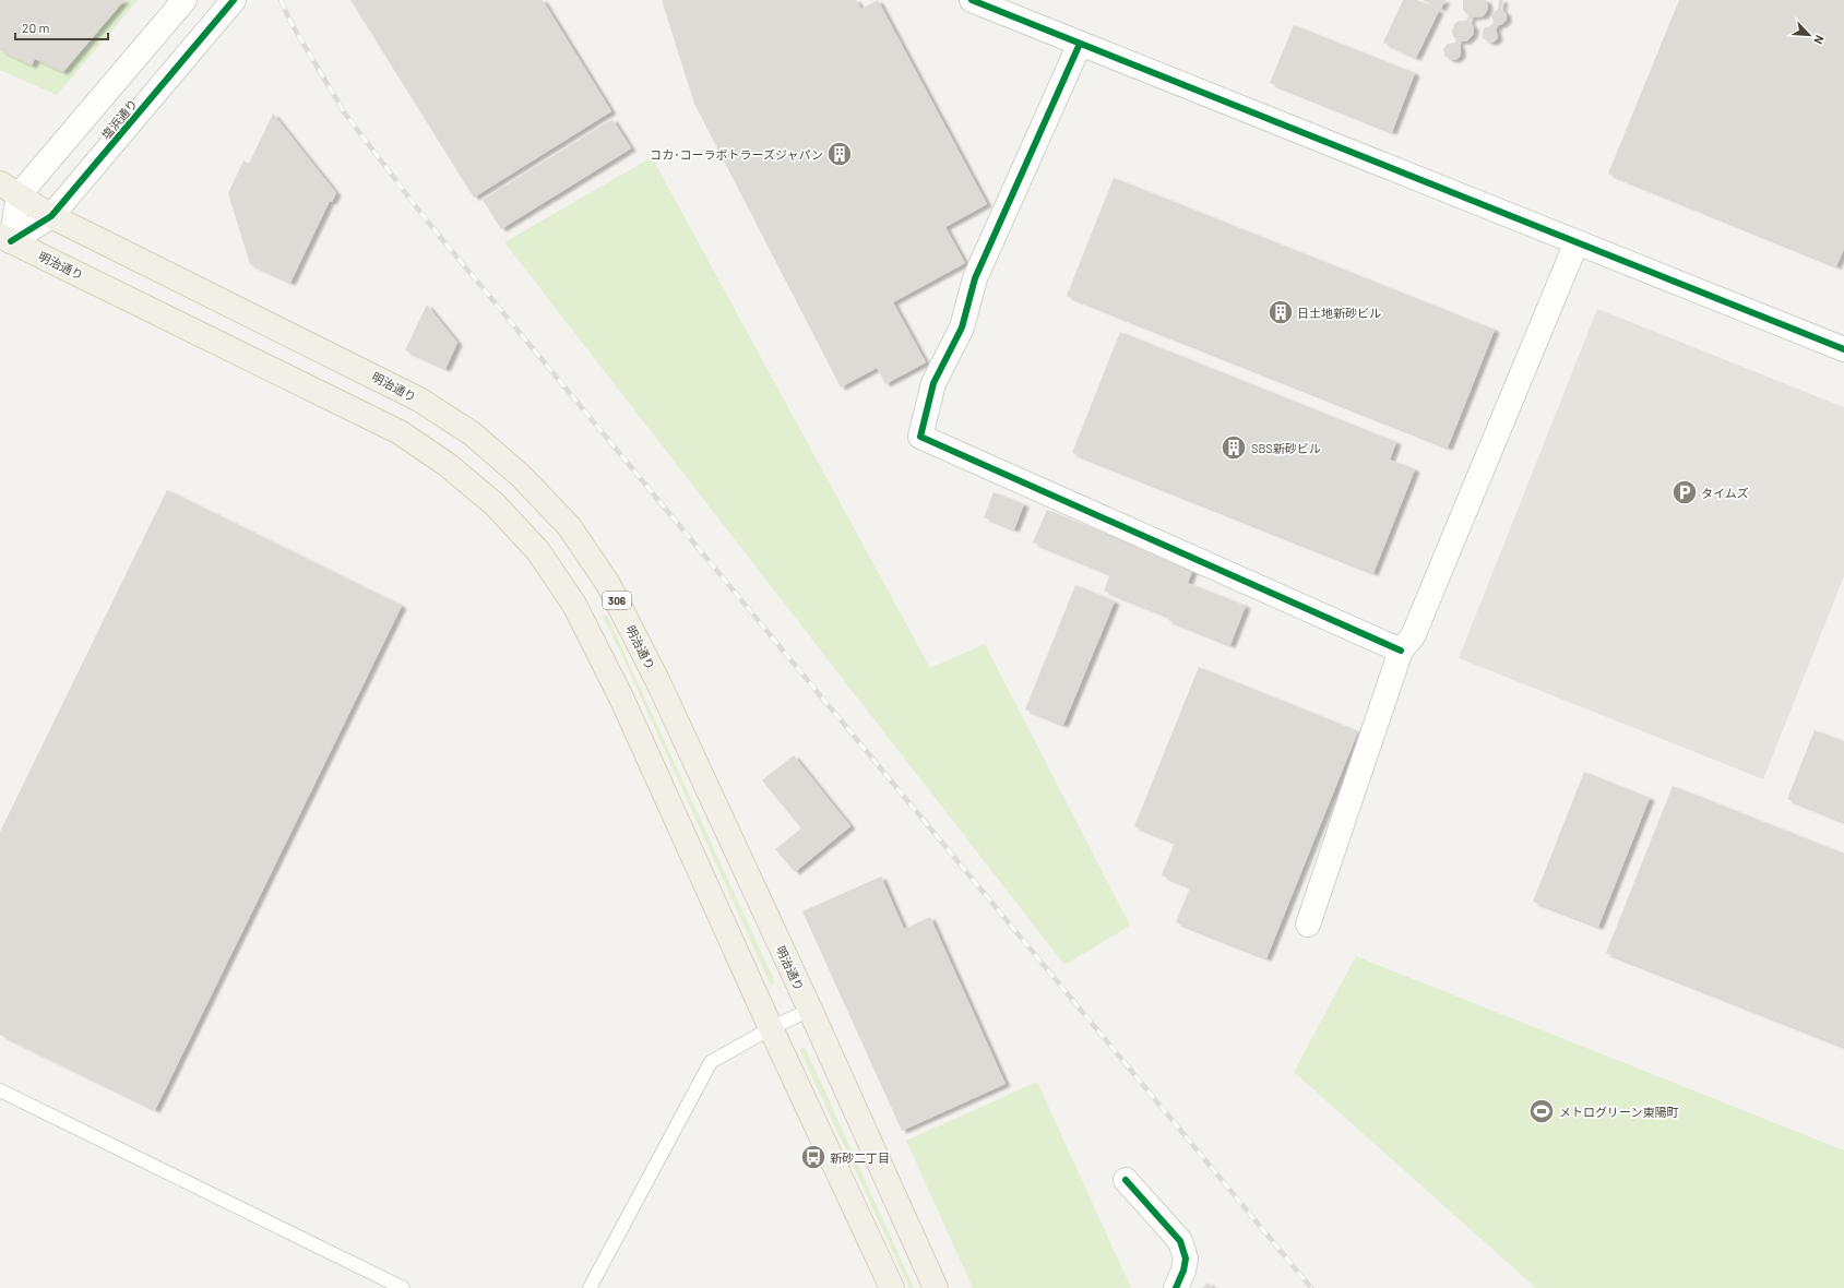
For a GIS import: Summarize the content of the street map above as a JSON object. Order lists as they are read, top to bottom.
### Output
{
  "streets": {
    "main road": ["明治通り", "306"],
    "street": ["塩浜通り"]
  },
  "crossings": [
    ["塩浜通り", "明治通り"]
  ],
  "places": {
    "building": ["コカ･コーラボトラーズジャパン", "日土地新砂ビル", "SBS新砂ビル"],
    "parking": ["タイムズ"],
    "sports": ["メトログリーン東陽町"],
    "bus stop": ["新砂二丁目"]
  },
  "scale_bar": "20 m",
  "north": "bottom right"
}
